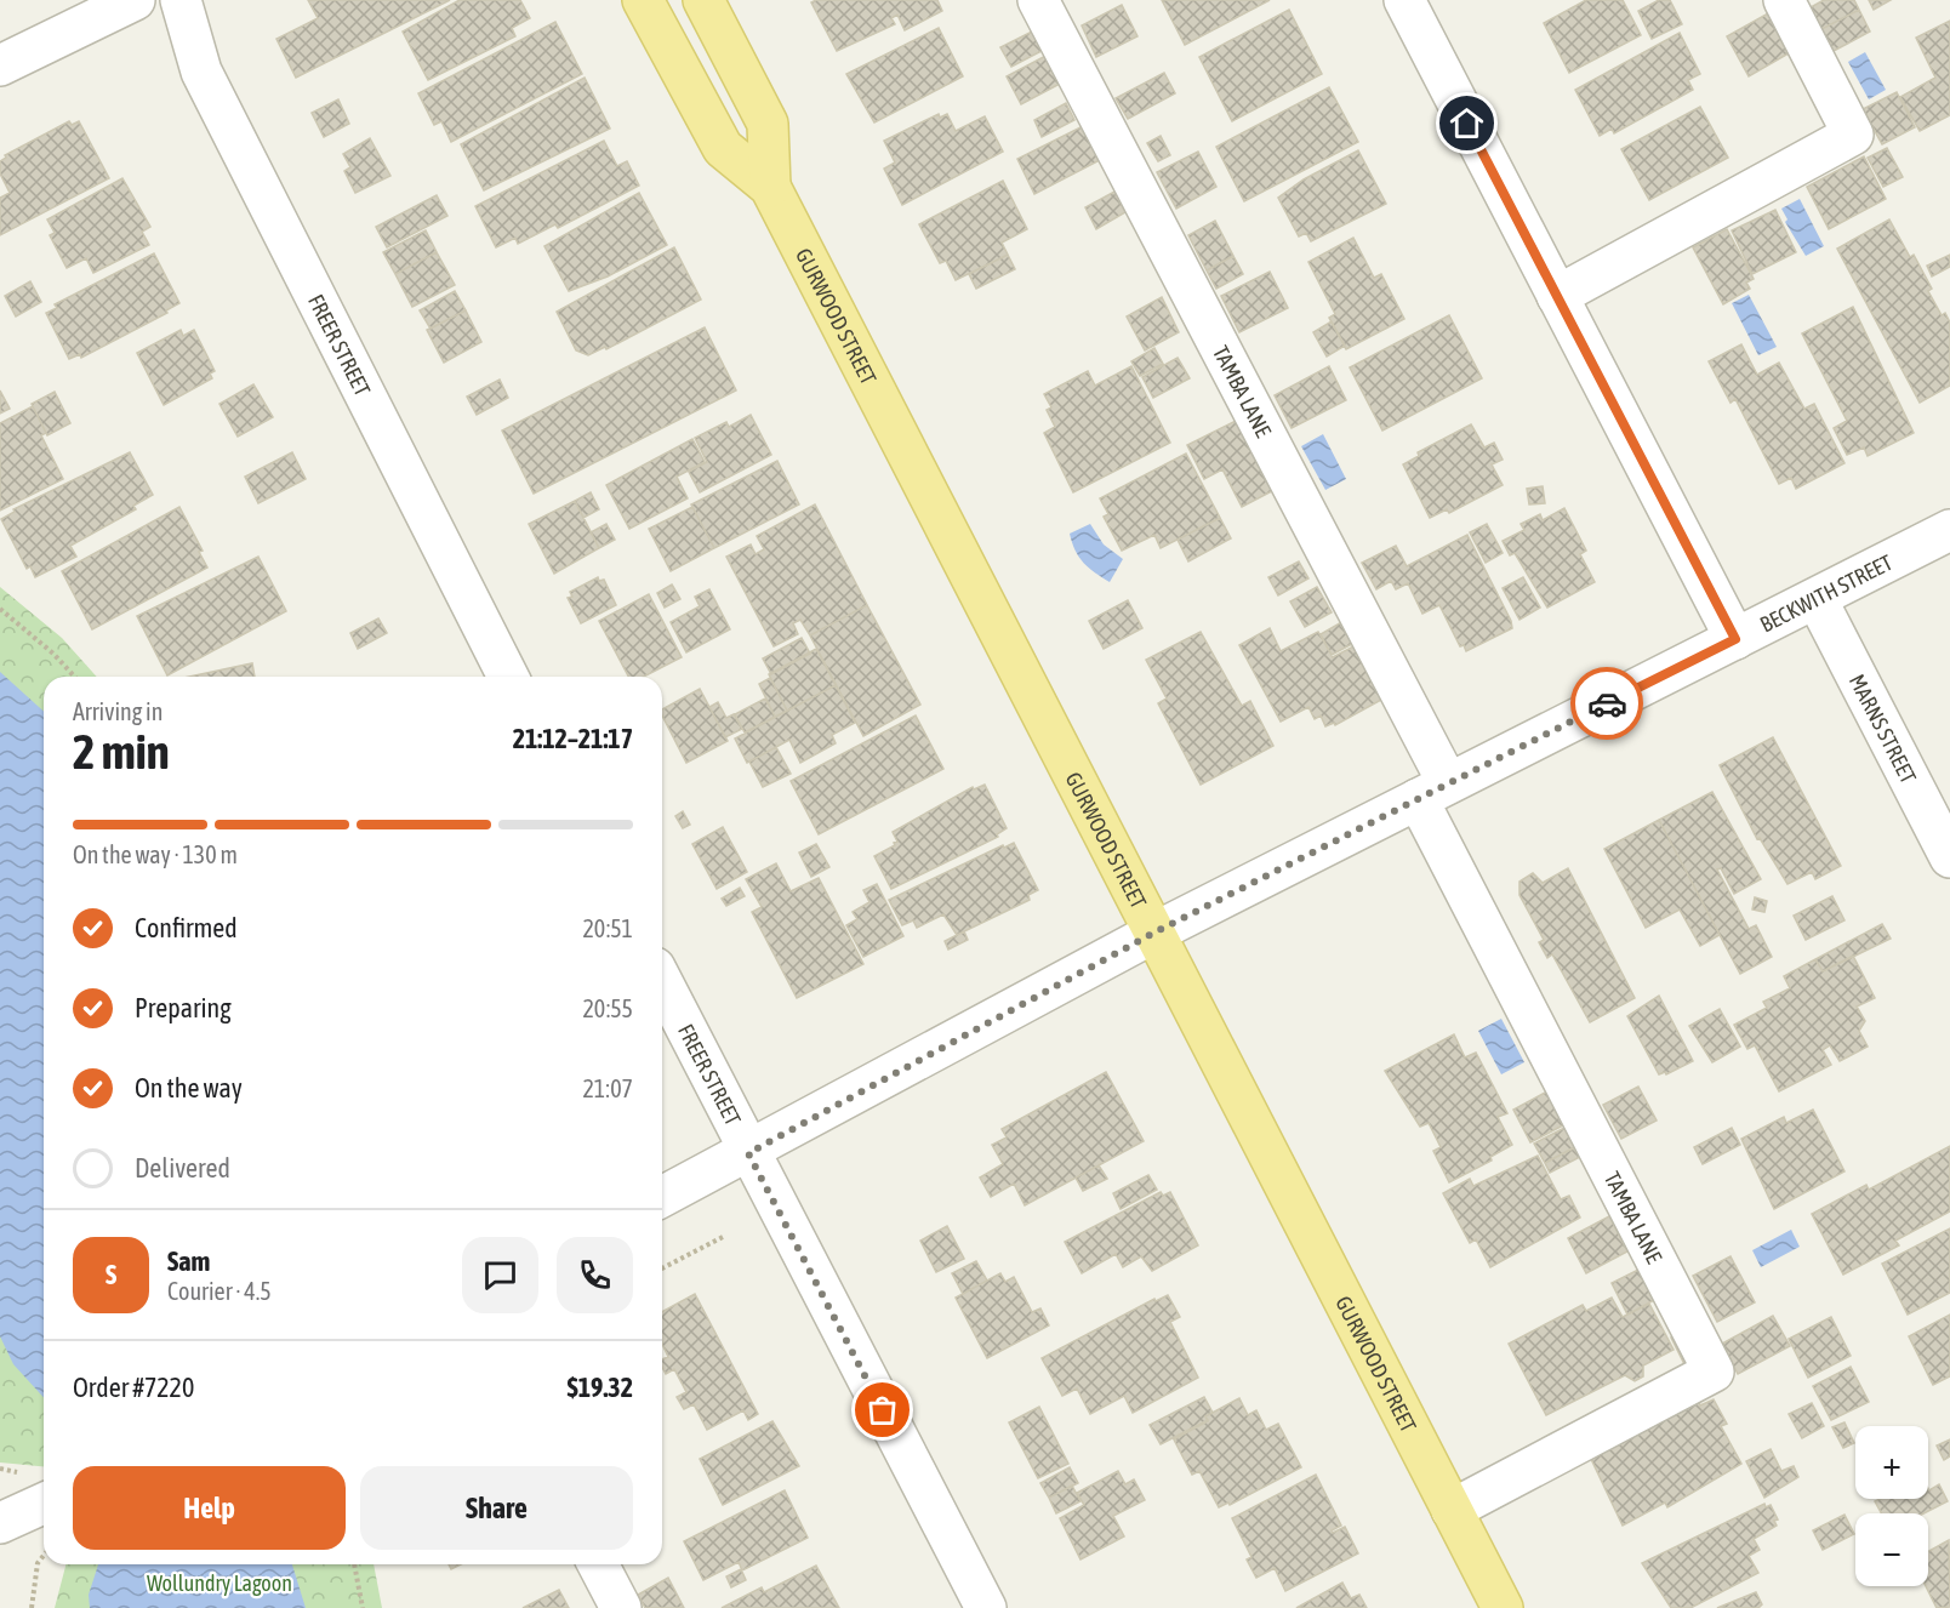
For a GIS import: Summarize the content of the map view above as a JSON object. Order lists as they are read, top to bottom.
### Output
{
  "streets": {
    "main road": ["GURWOOD STREET"],
    "street": [
      "FREER STREET",
      "TAMBA LANE",
      "BECKWITH STREET",
      "MARNS STREET"
    ]
  },
  "crossings": [
    ["GURWOOD STREET", "TAMBA LANE"],
    ["GURWOOD STREET", "BECKWITH STREET"],
    ["FREER STREET", "BECKWITH STREET"],
    ["TAMBA LANE", "BECKWITH STREET"],
    ["BECKWITH STREET", "MARNS STREET"]
  ],
  "parks": ["Wollundry Lagoon"],
  "page": {
    "heading": ["2 min", "Arriving in", "21:12–21:17"],
    "panel": [
      "Sam",
      "Courier · 4.5",
      "Order #7220",
      "$19.32"
    ],
    "bar": "On the way · 130 m",
    "list": [
      ["Confirmed", "20:51"],
      ["Preparing", "20:55"],
      ["On the way", "21:07"],
      "Delivered"
    ],
    "round": "S",
    "map_buttons": ["+", "−"],
    "buttons": ["Help", "Share"]
  }
}
